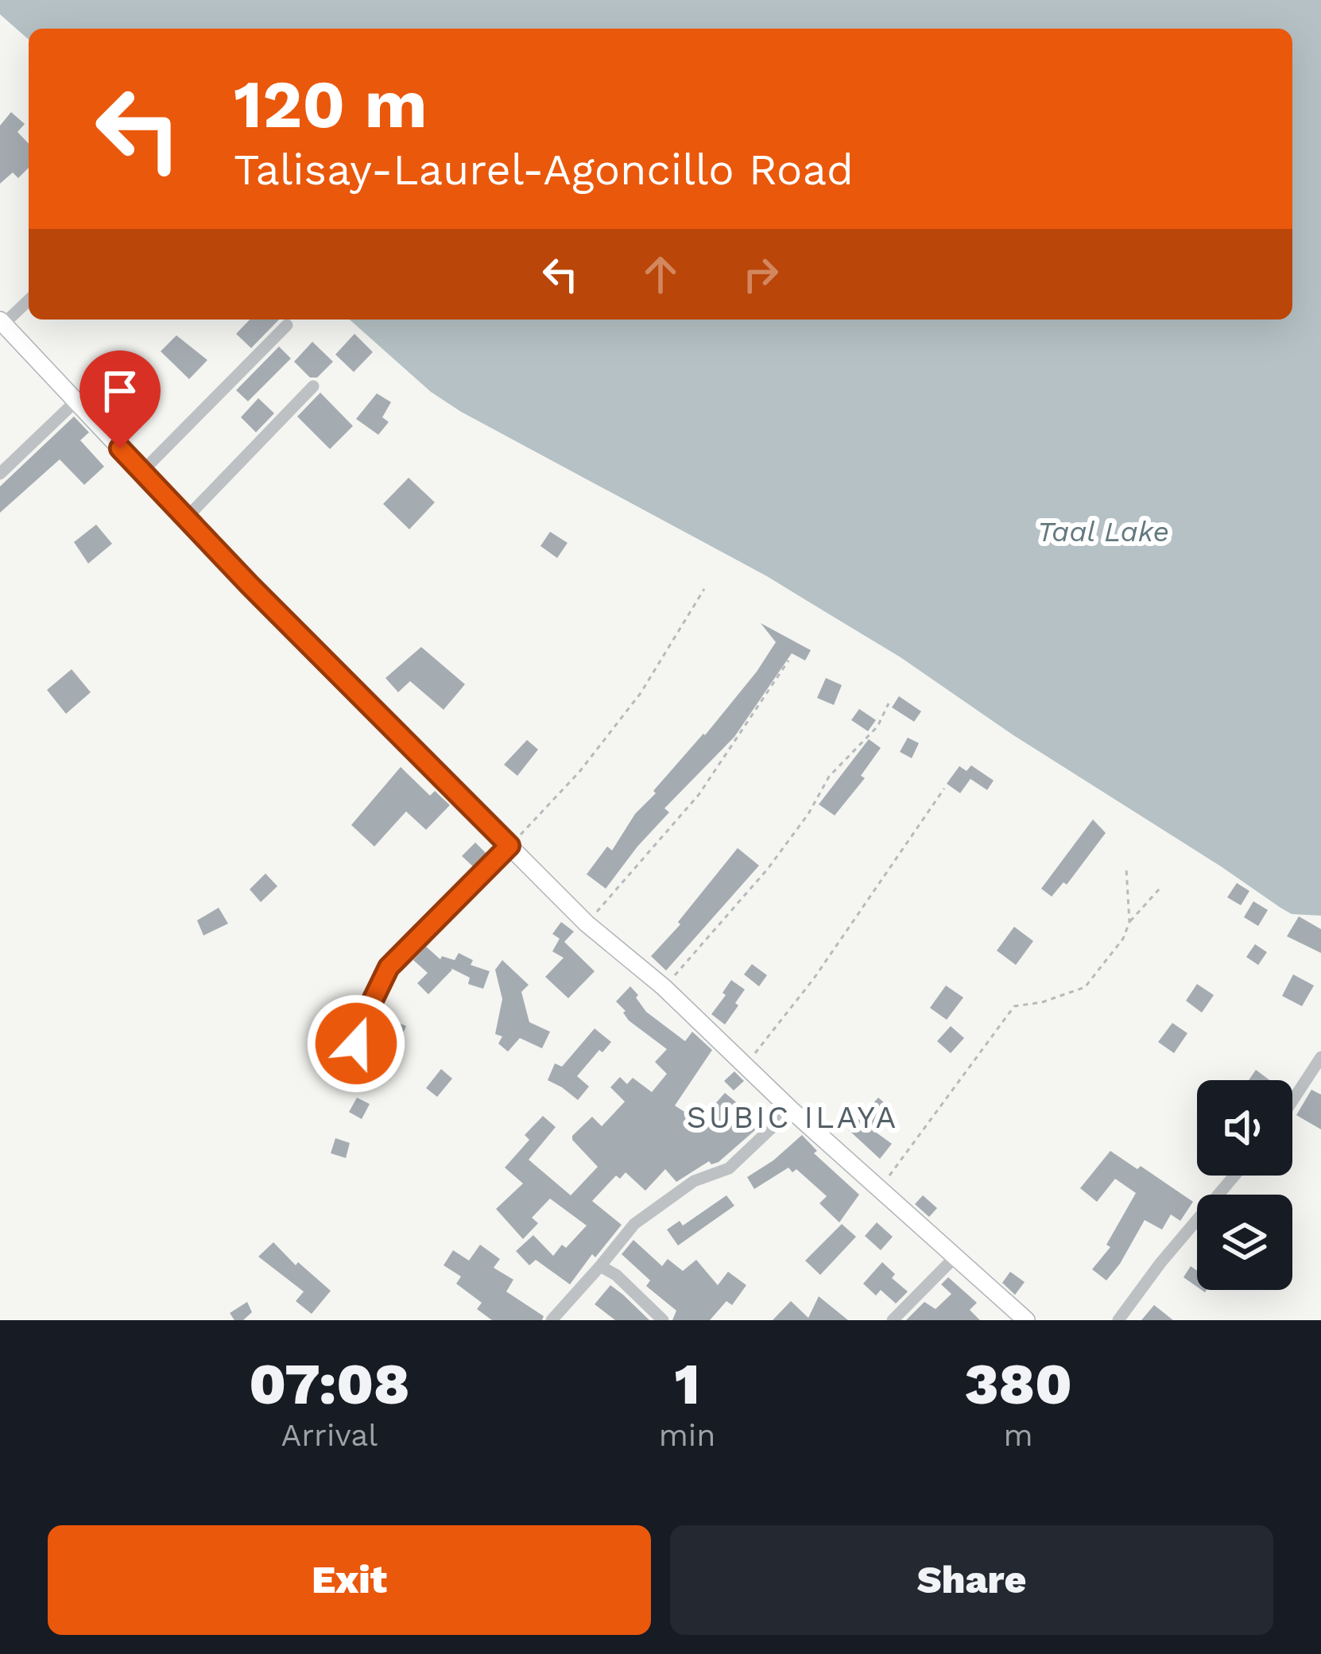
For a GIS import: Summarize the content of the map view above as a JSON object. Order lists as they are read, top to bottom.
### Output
{
  "districts": ["SUBIC ILAYA"],
  "water": ["Taal Lake"],
  "page": {
    "turn": ["120 m", "Talisay-Laurel-Agoncillo Road"],
    "eta": [
      "07:08",
      "Arrival",
      "1",
      "min",
      "380",
      "m"
    ],
    "buttons": ["Exit", "Share"]
  }
}
